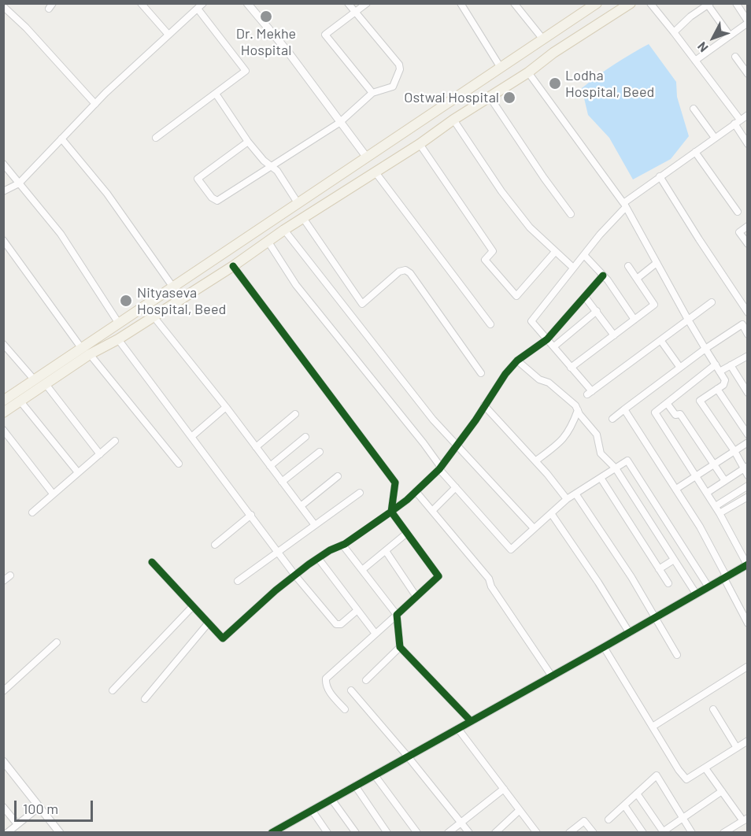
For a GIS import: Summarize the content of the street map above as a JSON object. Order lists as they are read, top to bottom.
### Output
{
  "places": [
    "Dr. Mekhe Hospital",
    "Lodha Hospital, Beed",
    "Ostwal Hospital",
    "Nityaseva Hospital, Beed"
  ],
  "scale_bar": "100 m",
  "north": "bottom left"
}
